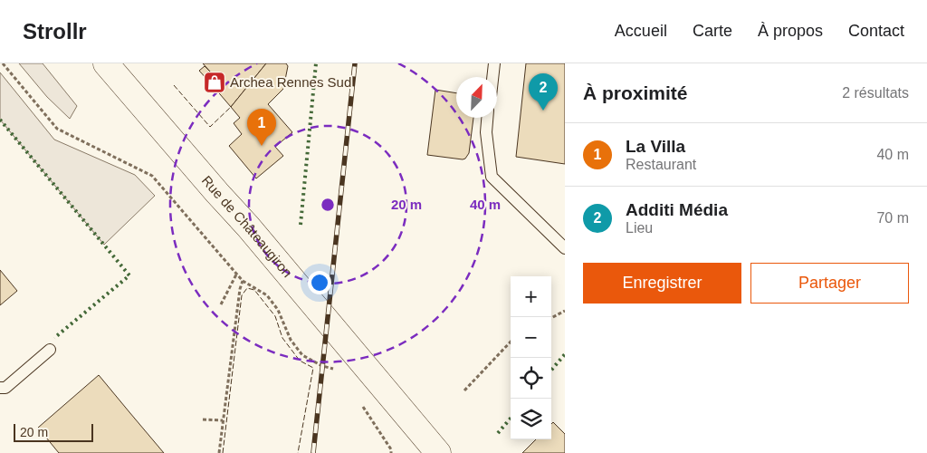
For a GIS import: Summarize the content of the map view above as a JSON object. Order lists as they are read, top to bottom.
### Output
{
  "streets": {
    "main road": ["Rue de Châteaugiron"]
  },
  "places": {
    "shop": ["Archea Rennes Sud"]
  },
  "scale_bar": "20 m",
  "north": "top right",
  "page": {
    "header": "Strollr",
    "nav": [
      "Accueil",
      "Carte",
      "À propos",
      "Contact"
    ],
    "heading": ["À proximité", "2 résultats"],
    "pins": ["2", "1"],
    "list": [
      {
        "mark": "1",
        "name": "La Villa",
        "note": "Restaurant",
        "value": "40 m"
      },
      {
        "mark": "2",
        "name": "Additi Média",
        "note": "Lieu",
        "value": "70 m"
      }
    ],
    "buttons": ["Enregistrer", "Partager"],
    "map_buttons": ["+", "−"],
    "scale": "20 m"
  },
  "rings": ["20 m", "40 m"]
}
